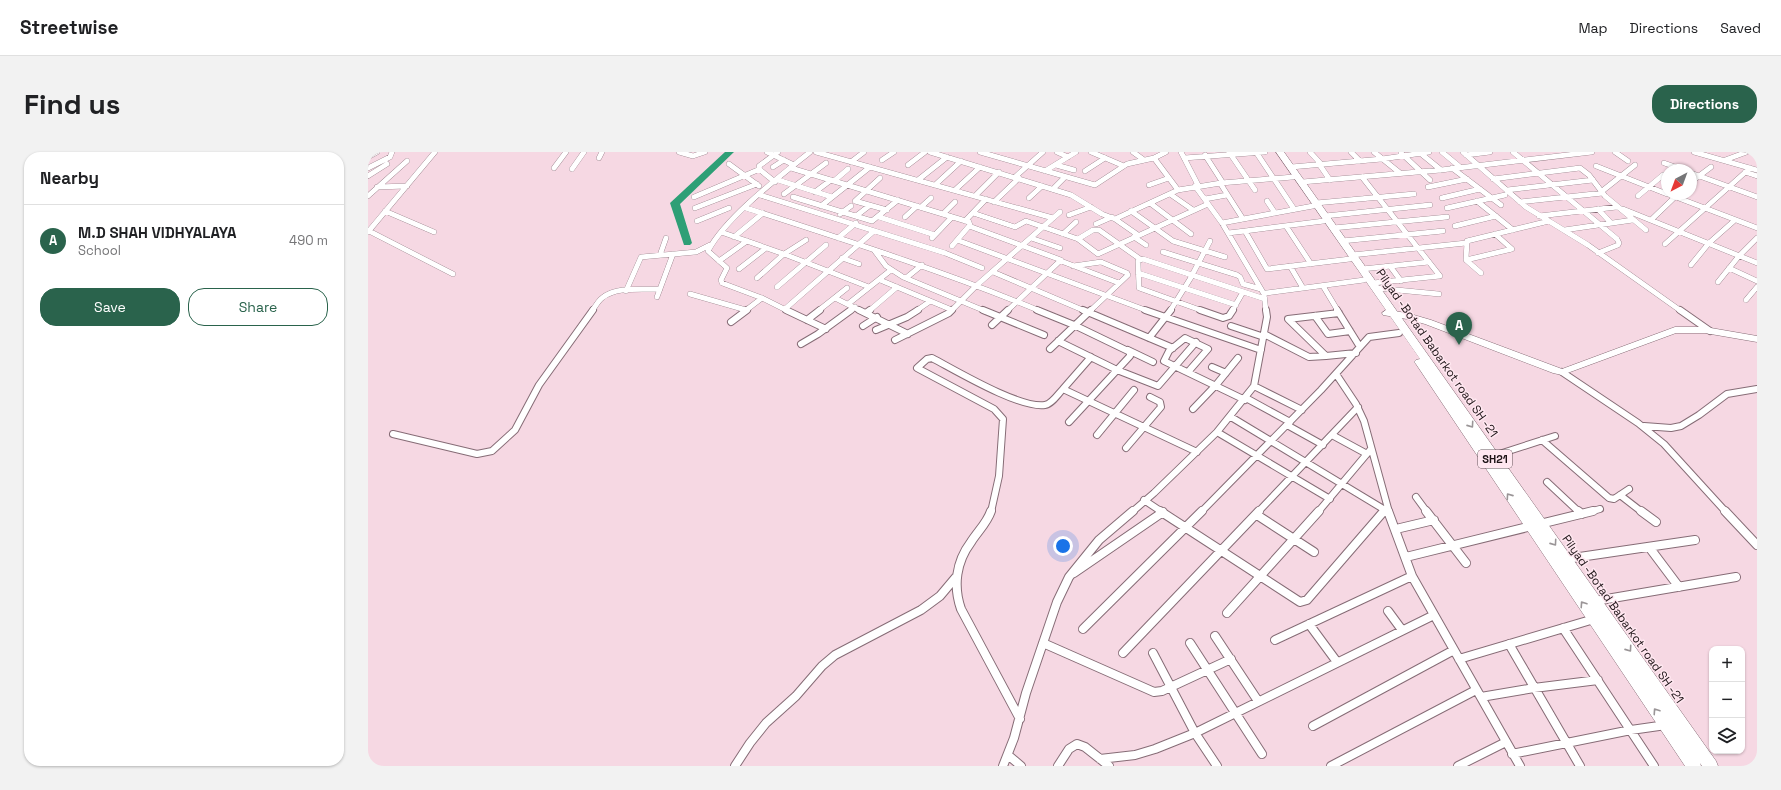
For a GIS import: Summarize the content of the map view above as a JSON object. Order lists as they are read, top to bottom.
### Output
{
  "streets": {
    "main road": ["Pilyad -Botad Babarkot road SH -21", "SH21"]
  },
  "north": "bottom left",
  "page": {
    "header": "Streetwise",
    "nav": ["Map", "Directions", "Saved"],
    "buttons": [
      "Directions",
      ["Save", "Share"]
    ],
    "title": "Find us",
    "heading": "Nearby",
    "list": [
      {
        "mark": "A",
        "name": "M.D SHAH VIDHYALAYA",
        "note": "School",
        "value": "490 m"
      }
    ],
    "pins": "A",
    "map_buttons": ["+", "−"]
  }
}
